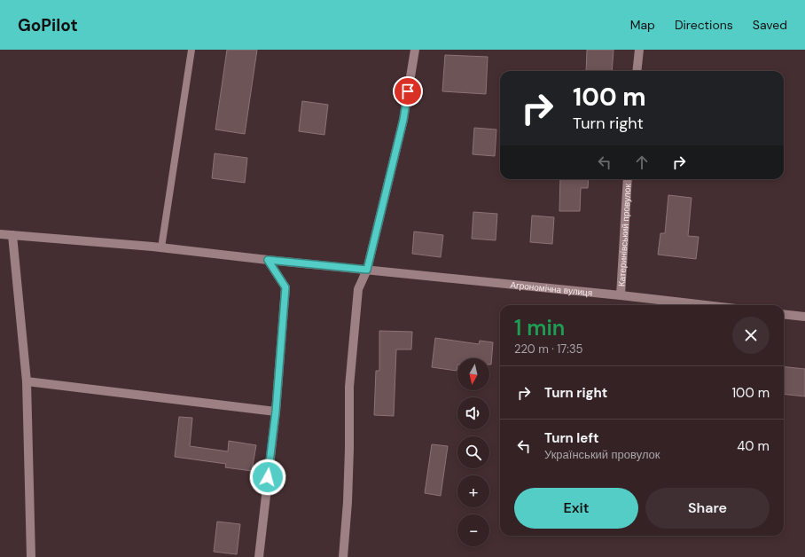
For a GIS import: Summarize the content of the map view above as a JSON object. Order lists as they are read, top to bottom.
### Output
{
  "streets": {
    "street": ["Катеринівський провулок", "Агрономічна вулиця"]
  },
  "crossings": [
    ["Катеринівський провулок", "Агрономічна вулиця"]
  ],
  "north": "bottom",
  "page": {
    "header": "GoPilot",
    "nav": ["Map", "Directions", "Saved"],
    "turn": ["100 m", "Turn right"],
    "heading": ["1 min", "220 m · 17:35"],
    "map_buttons": ["+", "−"],
    "list": [
      {
        "name": "Turn right",
        "value": "100 m"
      },
      {
        "name": "Turn left",
        "note": "Український провулок",
        "value": "40 m"
      }
    ],
    "buttons": ["Exit", "Share"]
  }
}
